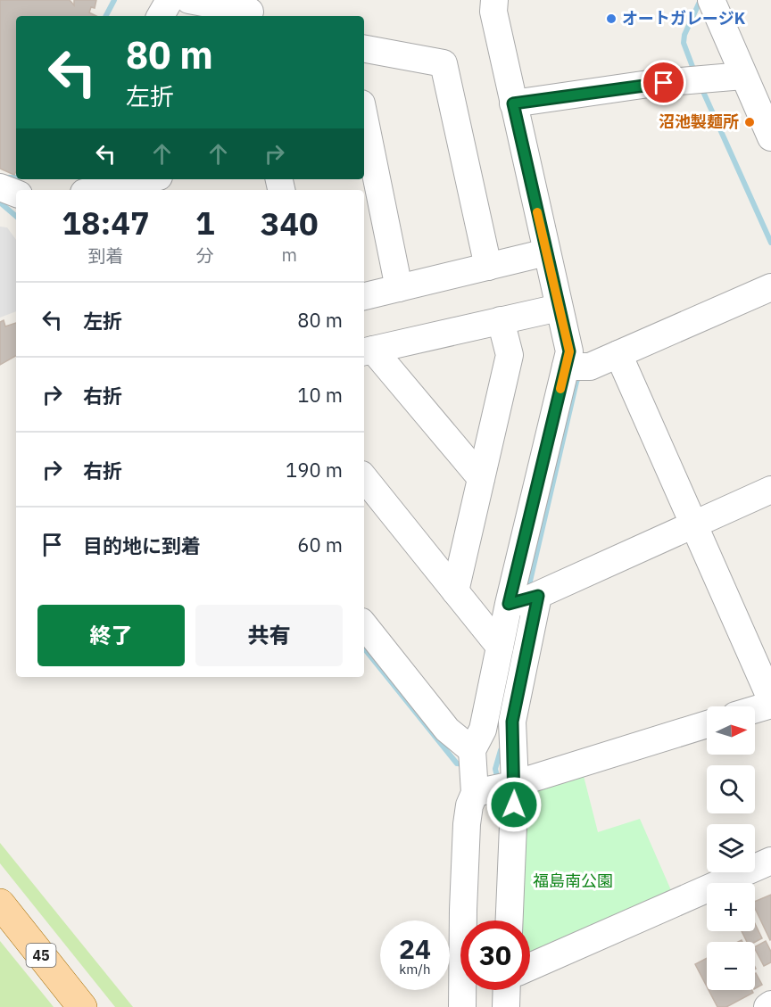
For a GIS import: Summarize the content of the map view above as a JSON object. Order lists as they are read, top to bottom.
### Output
{
  "streets": {
    "main road": ["45"]
  },
  "parks": ["福島南公園"],
  "places": ["オートガレージK", "沼池製麺所"],
  "north": "right",
  "page": {
    "turn": ["80 m", "左折"],
    "eta": [
      "18:47",
      "到着",
      "1",
      "分",
      "340",
      "m"
    ],
    "list": [
      {
        "name": "左折",
        "value": "80 m"
      },
      {
        "name": "右折",
        "value": "10 m"
      },
      {
        "name": "右折",
        "value": "190 m"
      },
      {
        "name": "目的地に到着",
        "value": "60 m"
      }
    ],
    "buttons": ["終了", "共有"],
    "map_buttons": ["+", "−"],
    "speed": "24 km/h",
    "limit": "30"
  }
}
